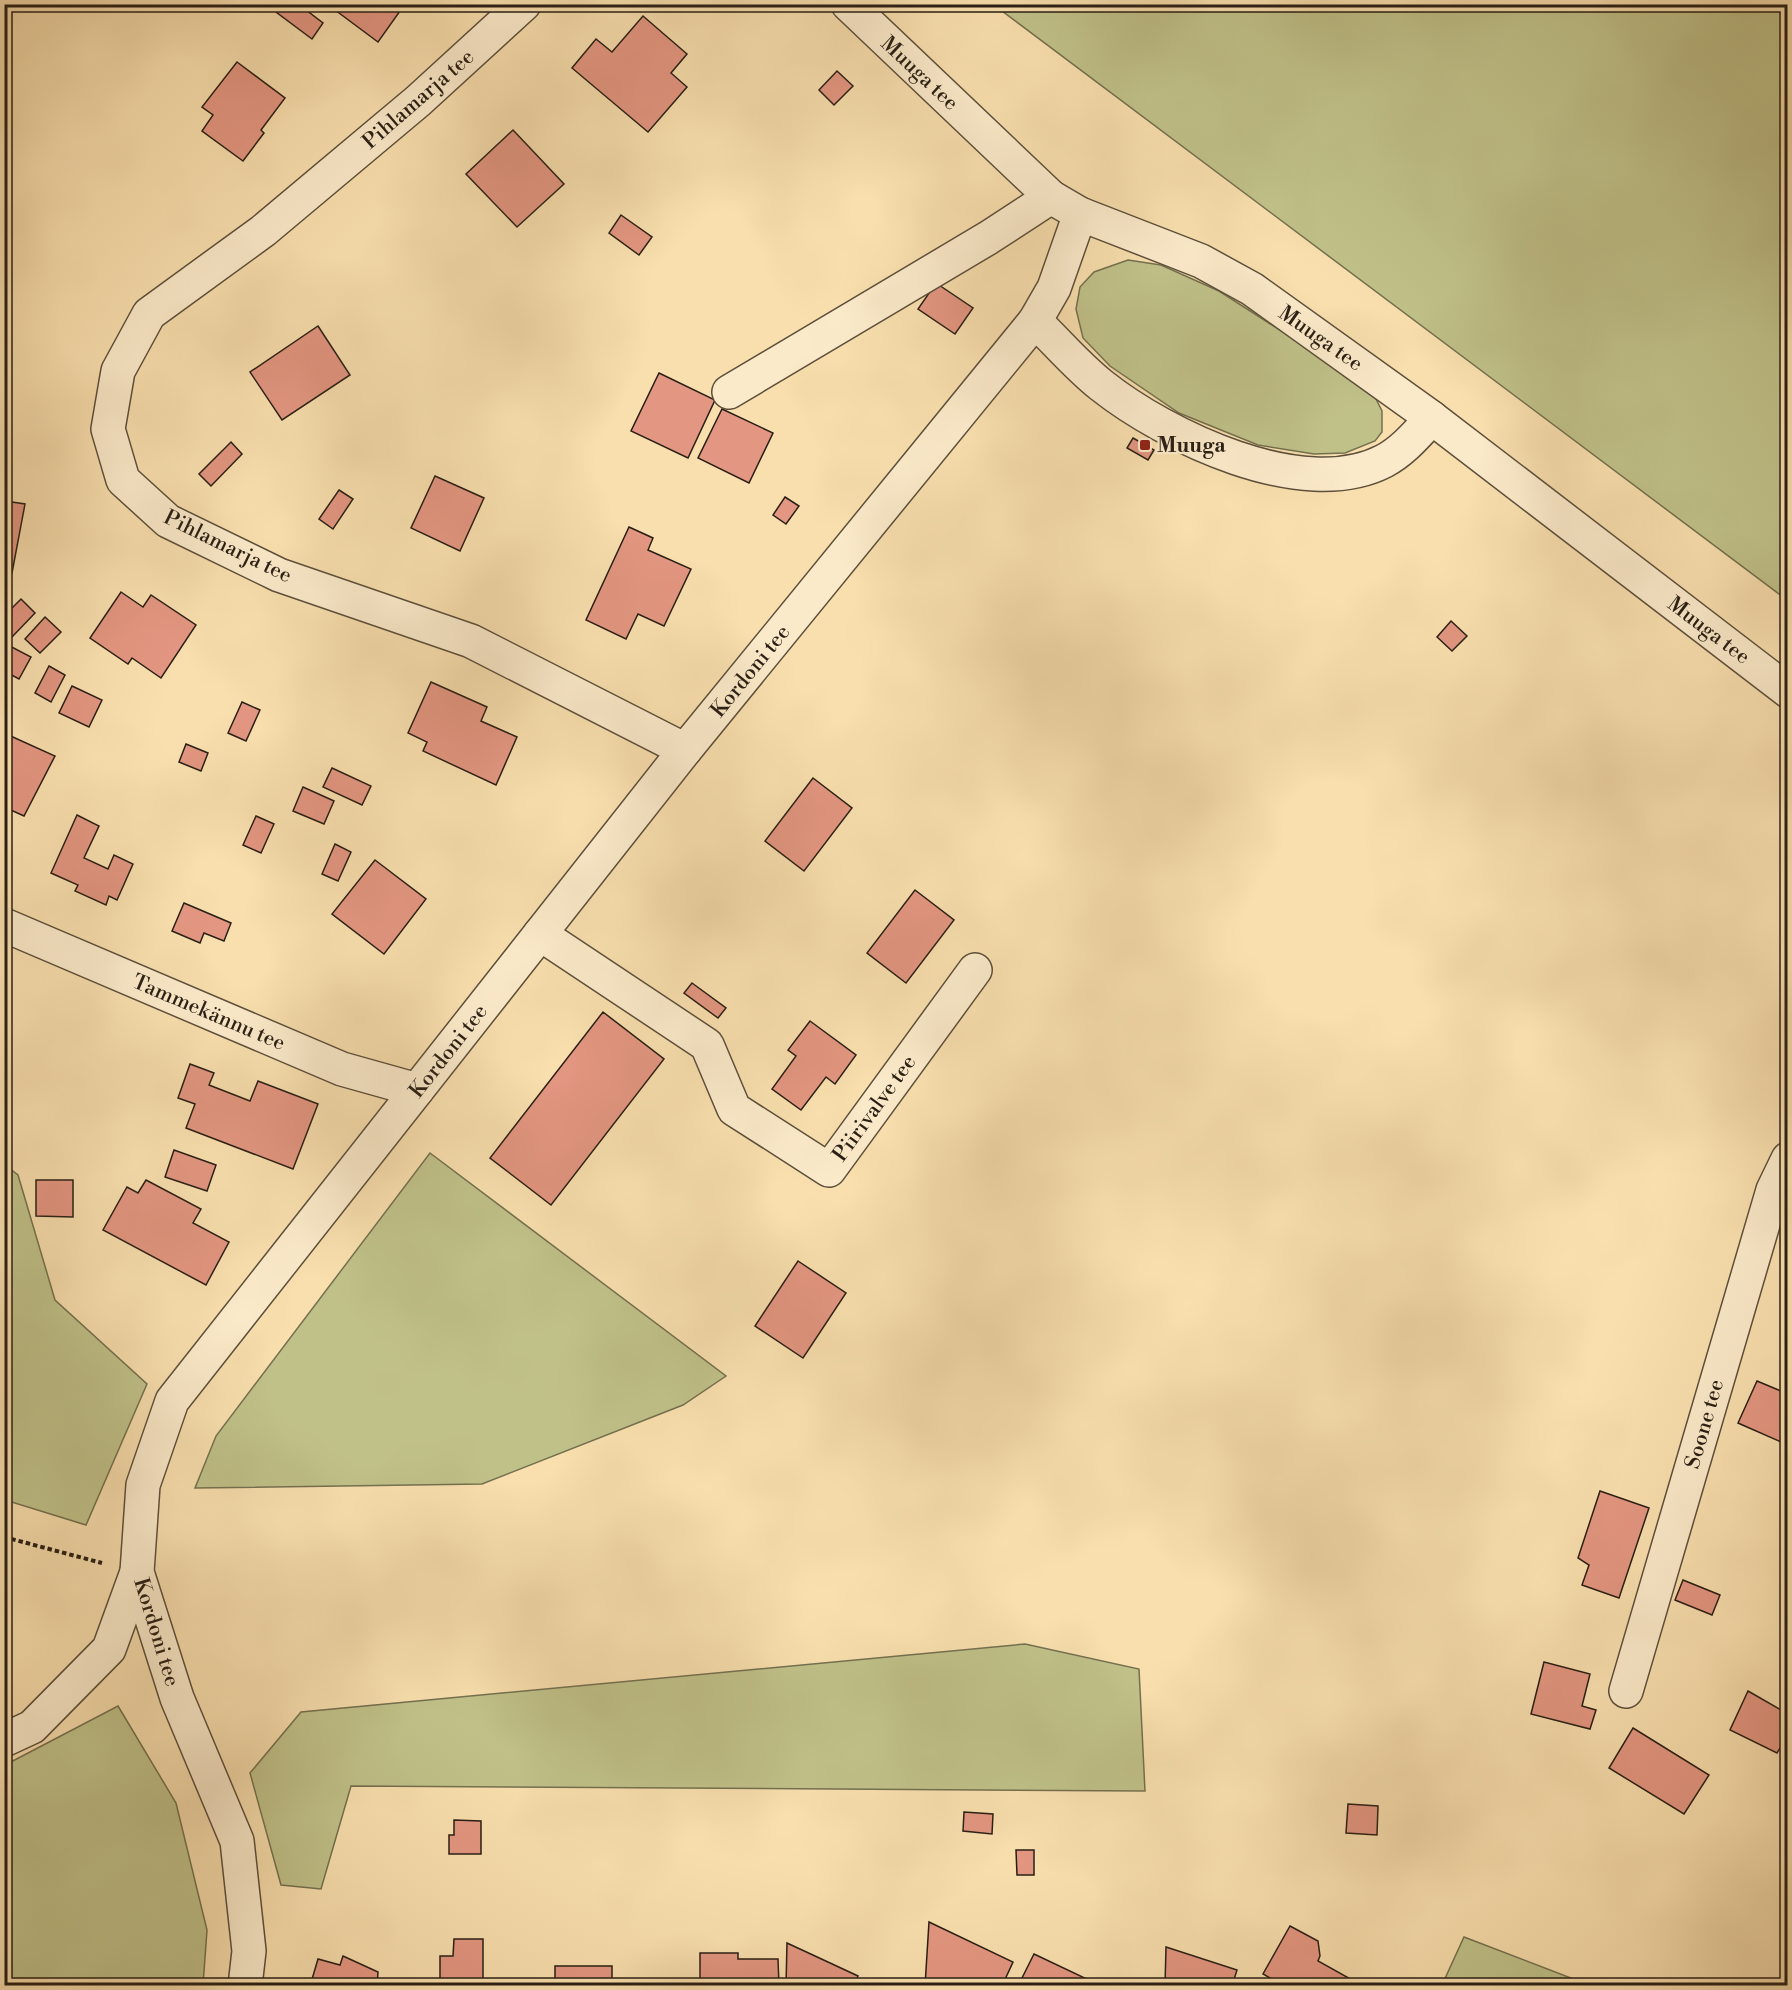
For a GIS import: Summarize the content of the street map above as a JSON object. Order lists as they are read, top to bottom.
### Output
{
  "streets": {
    "street": [
      "Muuga tee",
      "Pihlamarja tee",
      "Kordoni tee",
      "Tammekännu tee",
      "Piirivalve tee",
      "Soone tee"
    ]
  },
  "crossings": [
    ["Muuga tee", "Kordoni tee"],
    ["Pihlamarja tee", "Kordoni tee"],
    ["Kordoni tee", "Tammekännu tee"],
    ["Kordoni tee", "Piirivalve tee"]
  ],
  "places": {
    "transit": ["Muuga"]
  }
}
